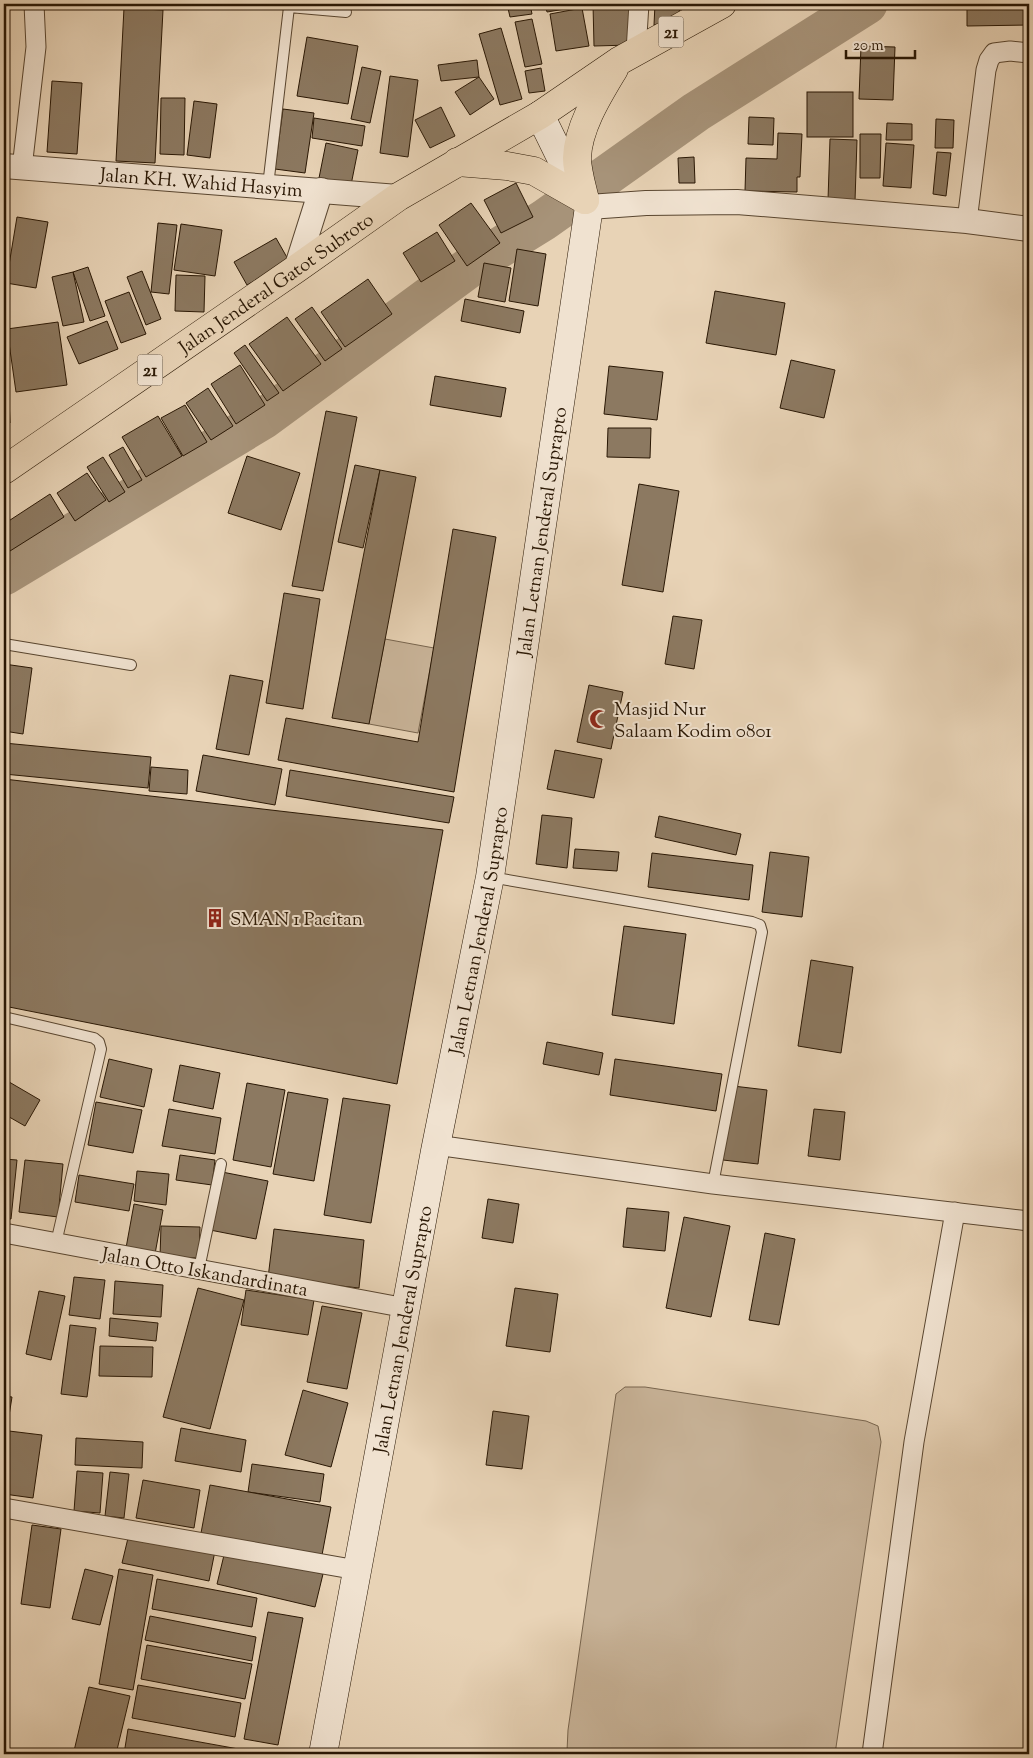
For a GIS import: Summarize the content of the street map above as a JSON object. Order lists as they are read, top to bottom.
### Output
{
  "streets": {
    "highway": ["21", "Jalan Jenderal Gatot Subroto"],
    "main road": ["Jalan Letnan Jenderal Suprapto"],
    "street": ["Jalan KH. Wahid Hasyim", "Jalan Otto Iskandardinata"]
  },
  "crossings": [
    ["21", "Jalan KH. Wahid Hasyim"],
    ["21", "Jalan Jenderal Gatot Subroto"],
    ["Jalan KH. Wahid Hasyim", "Jalan Jenderal Gatot Subroto"],
    ["Jalan Letnan Jenderal Suprapto", "Jalan Otto Iskandardinata"]
  ],
  "places": {
    "mosque": ["Masjid Nur Salaam Kodim 0801"],
    "building": ["SMAN 1 Pacitan"]
  },
  "scale_bar": "20 m"
}
